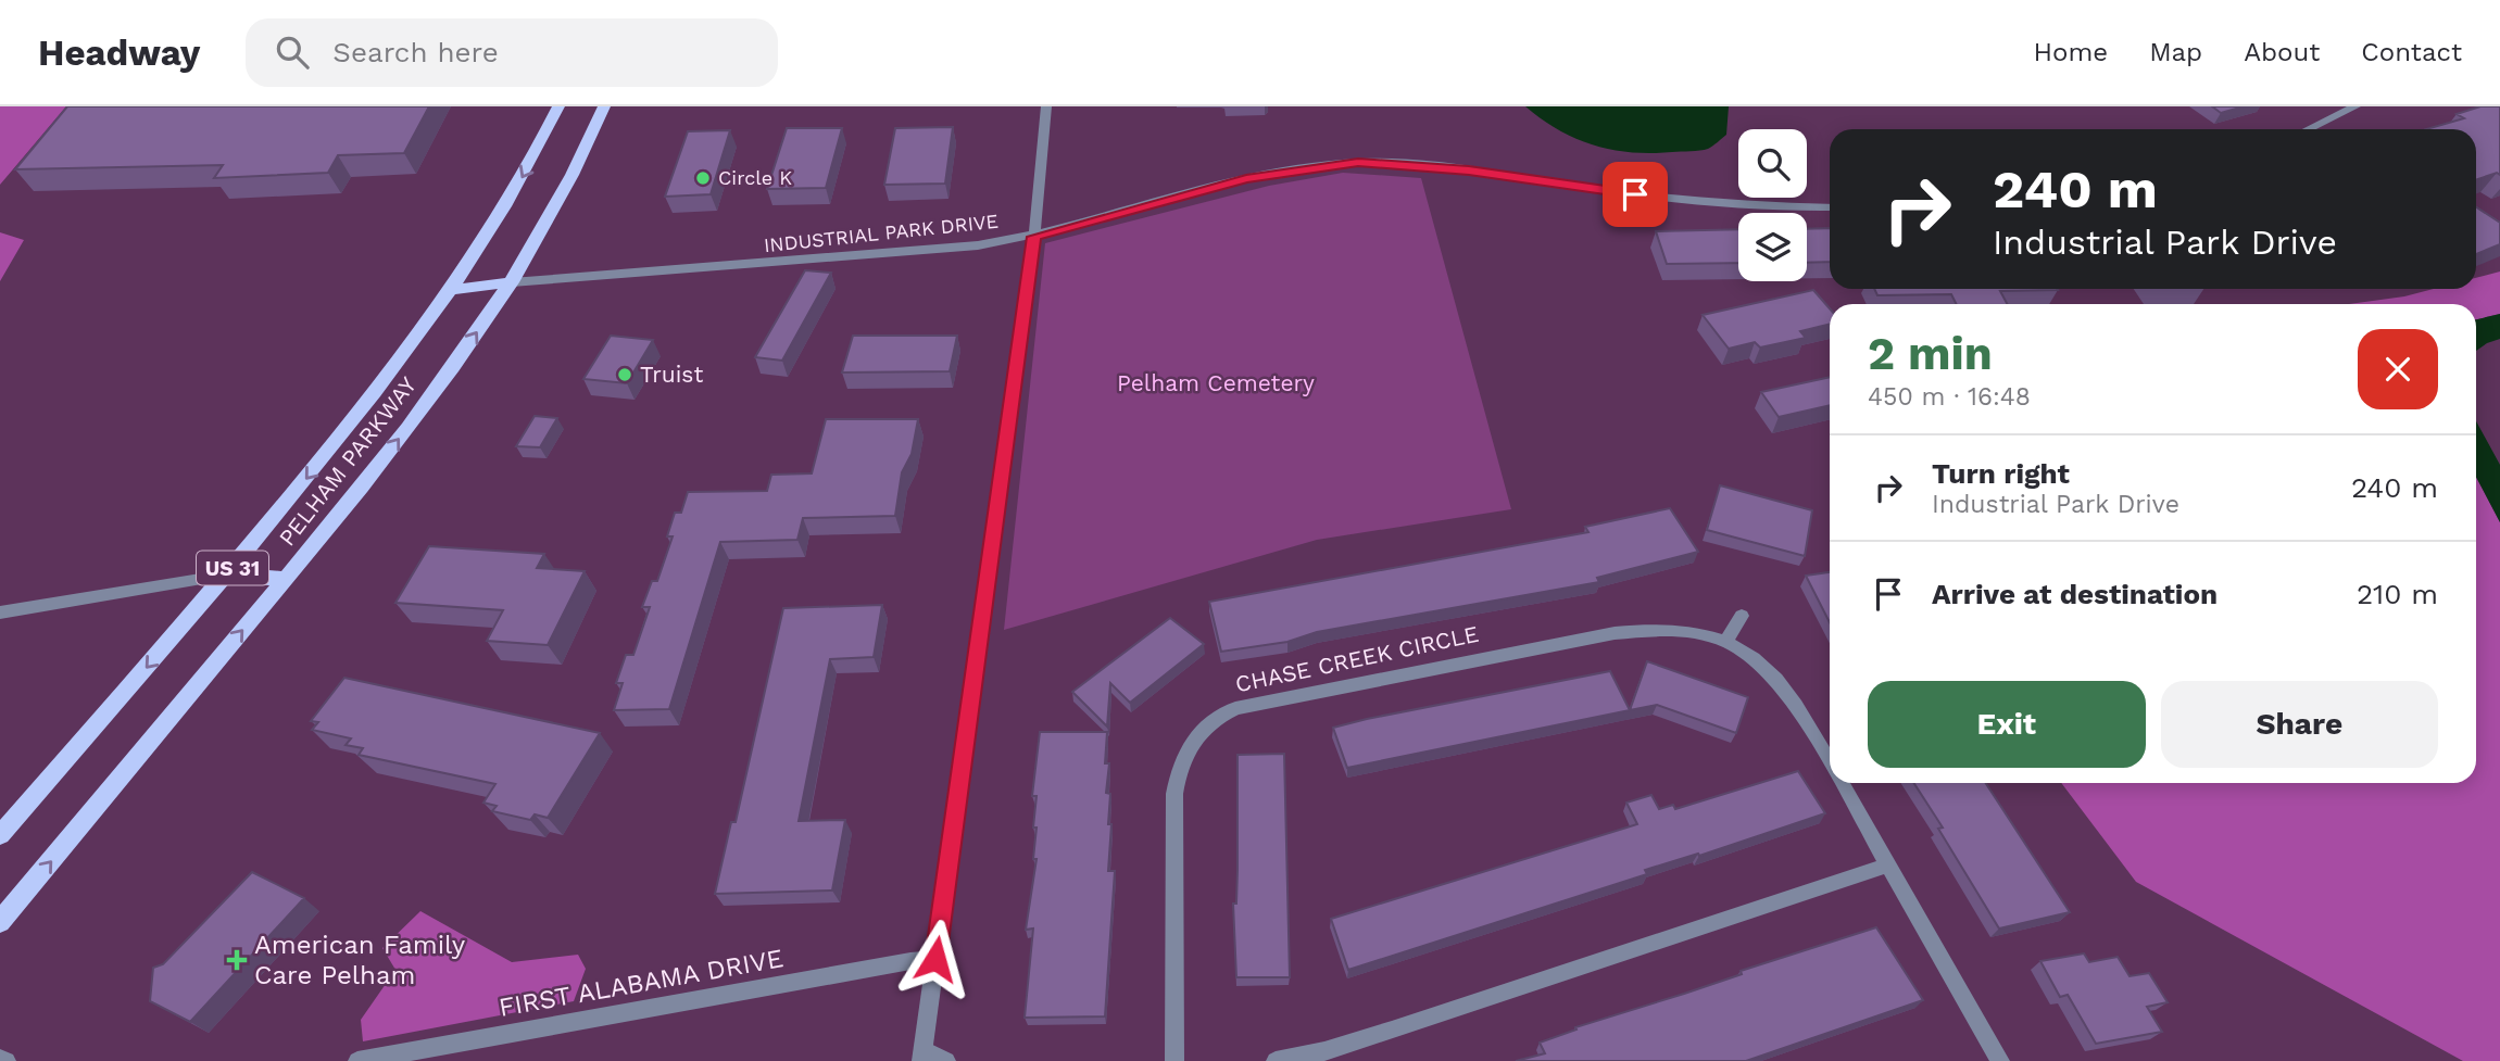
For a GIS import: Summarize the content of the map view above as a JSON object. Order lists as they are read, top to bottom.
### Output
{
  "streets": {
    "main road": ["PELHAM PARKWAY", "US 31"],
    "street": ["INDUSTRIAL PARK DRIVE", "CHASE CREEK CIRCLE", "FIRST ALABAMA DRIVE"]
  },
  "crossings": [
    ["INDUSTRIAL PARK DRIVE", "PELHAM PARKWAY"]
  ],
  "parks": ["Pelham Cemetery"],
  "places": {
    "other": ["Circle K", "Truist"],
    "health": ["American Family Care Pelham"]
  },
  "page": {
    "header": "Headway",
    "search": "Search here",
    "nav": [
      "Home",
      "Map",
      "About",
      "Contact"
    ],
    "turn": ["240 m", "Industrial Park Drive"],
    "heading": ["2 min", "450 m · 16:48"],
    "list": [
      {
        "name": "Turn right",
        "note": "Industrial Park Drive",
        "value": "240 m"
      },
      {
        "name": "Arrive at destination",
        "value": "210 m"
      }
    ],
    "buttons": ["Exit", "Share"]
  }
}
